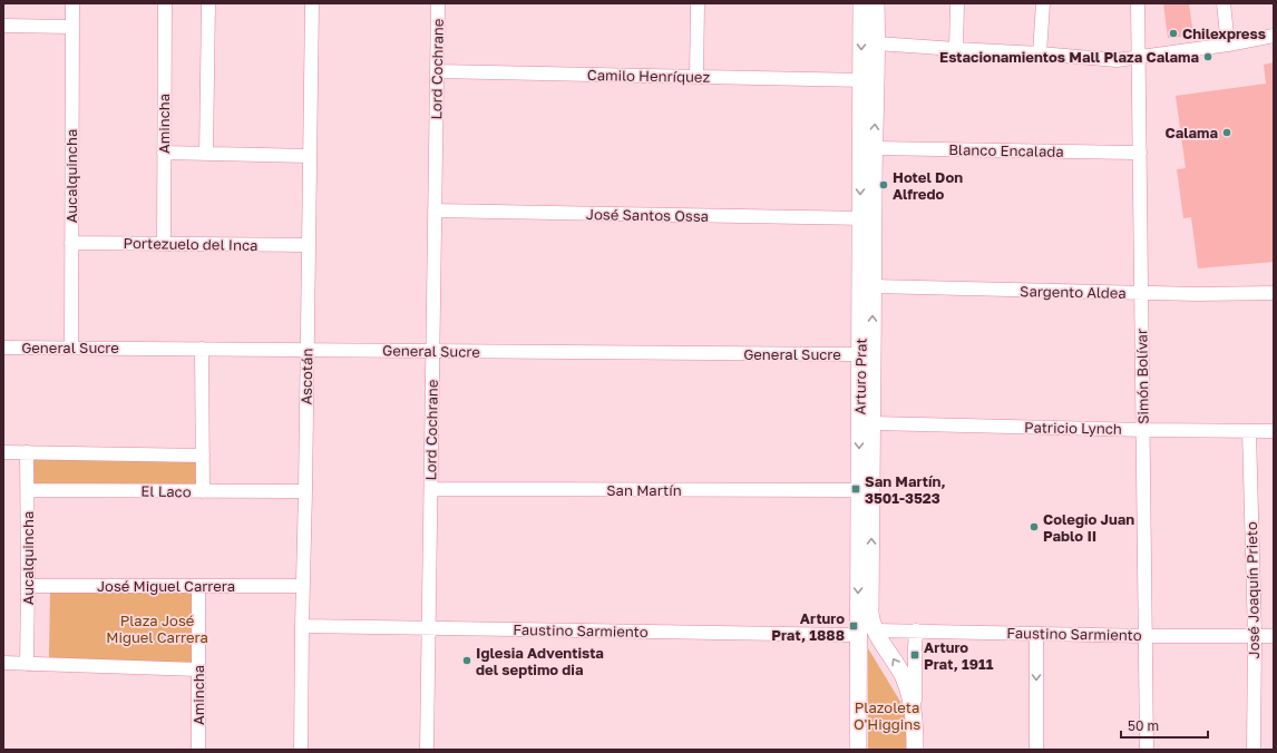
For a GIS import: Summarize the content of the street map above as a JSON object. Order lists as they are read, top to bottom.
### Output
{
  "streets": {
    "main road": ["Arturo Prat"],
    "street": [
      "Lord Cochrane",
      "Camilo Henríquez",
      "Amincha",
      "Blanco Encalada",
      "Aucalquincha",
      "José Santos Ossa",
      "Portezuelo del Inca",
      "Sargento Aldea",
      "General Sucre",
      "Ascotán",
      "Simón Bolívar",
      "Patricio Lynch",
      "San Martín",
      "El Laco",
      "José Miguel Carrera",
      "José Joaquín Prieto",
      "Faustino Sarmiento"
    ]
  },
  "crossings": [
    ["Lord Cochrane", "Camilo Henríquez"],
    ["Lord Cochrane", "José Santos Ossa"],
    ["Lord Cochrane", "General Sucre"],
    ["Lord Cochrane", "San Martín"],
    ["Lord Cochrane", "Faustino Sarmiento"],
    ["Camilo Henríquez", "Arturo Prat"],
    ["Amincha", "Portezuelo del Inca"],
    ["Amincha", "José Miguel Carrera"],
    ["Blanco Encalada", "Arturo Prat"],
    ["Blanco Encalada", "Simón Bolívar"],
    ["Aucalquincha", "Portezuelo del Inca"],
    ["Aucalquincha", "General Sucre"],
    ["Aucalquincha", "El Laco"],
    ["Aucalquincha", "José Miguel Carrera"],
    ["José Santos Ossa", "Arturo Prat"],
    ["Portezuelo del Inca", "Ascotán"],
    ["Sargento Aldea", "Arturo Prat"],
    ["Sargento Aldea", "Simón Bolívar"],
    ["General Sucre", "Ascotán"],
    ["General Sucre", "Arturo Prat"],
    ["Ascotán", "El Laco"],
    ["Ascotán", "José Miguel Carrera"],
    ["Ascotán", "Faustino Sarmiento"],
    ["Arturo Prat", "Patricio Lynch"],
    ["Arturo Prat", "San Martín"],
    ["Arturo Prat", "Faustino Sarmiento"],
    ["Simón Bolívar", "Patricio Lynch"],
    ["Simón Bolívar", "Faustino Sarmiento"],
    ["Patricio Lynch", "José Joaquín Prieto"],
    ["José Joaquín Prieto", "Faustino Sarmiento"]
  ],
  "parks": ["Plaza José Miguel Carrera", "Plazoleta O'Higgins"],
  "places": {
    "other": [
      "Chilexpress",
      "Estacionamientos Mall Plaza Calama",
      "Calama",
      "Hotel Don Alfredo",
      "Colegio Juan Pablo II",
      "Iglesia Adventista del septimo dia"
    ],
    "transit": ["San Martín, 3501-3523", "Arturo Prat, 1888", "Arturo Prat, 1911"]
  },
  "scale_bar": "50 m"
}
